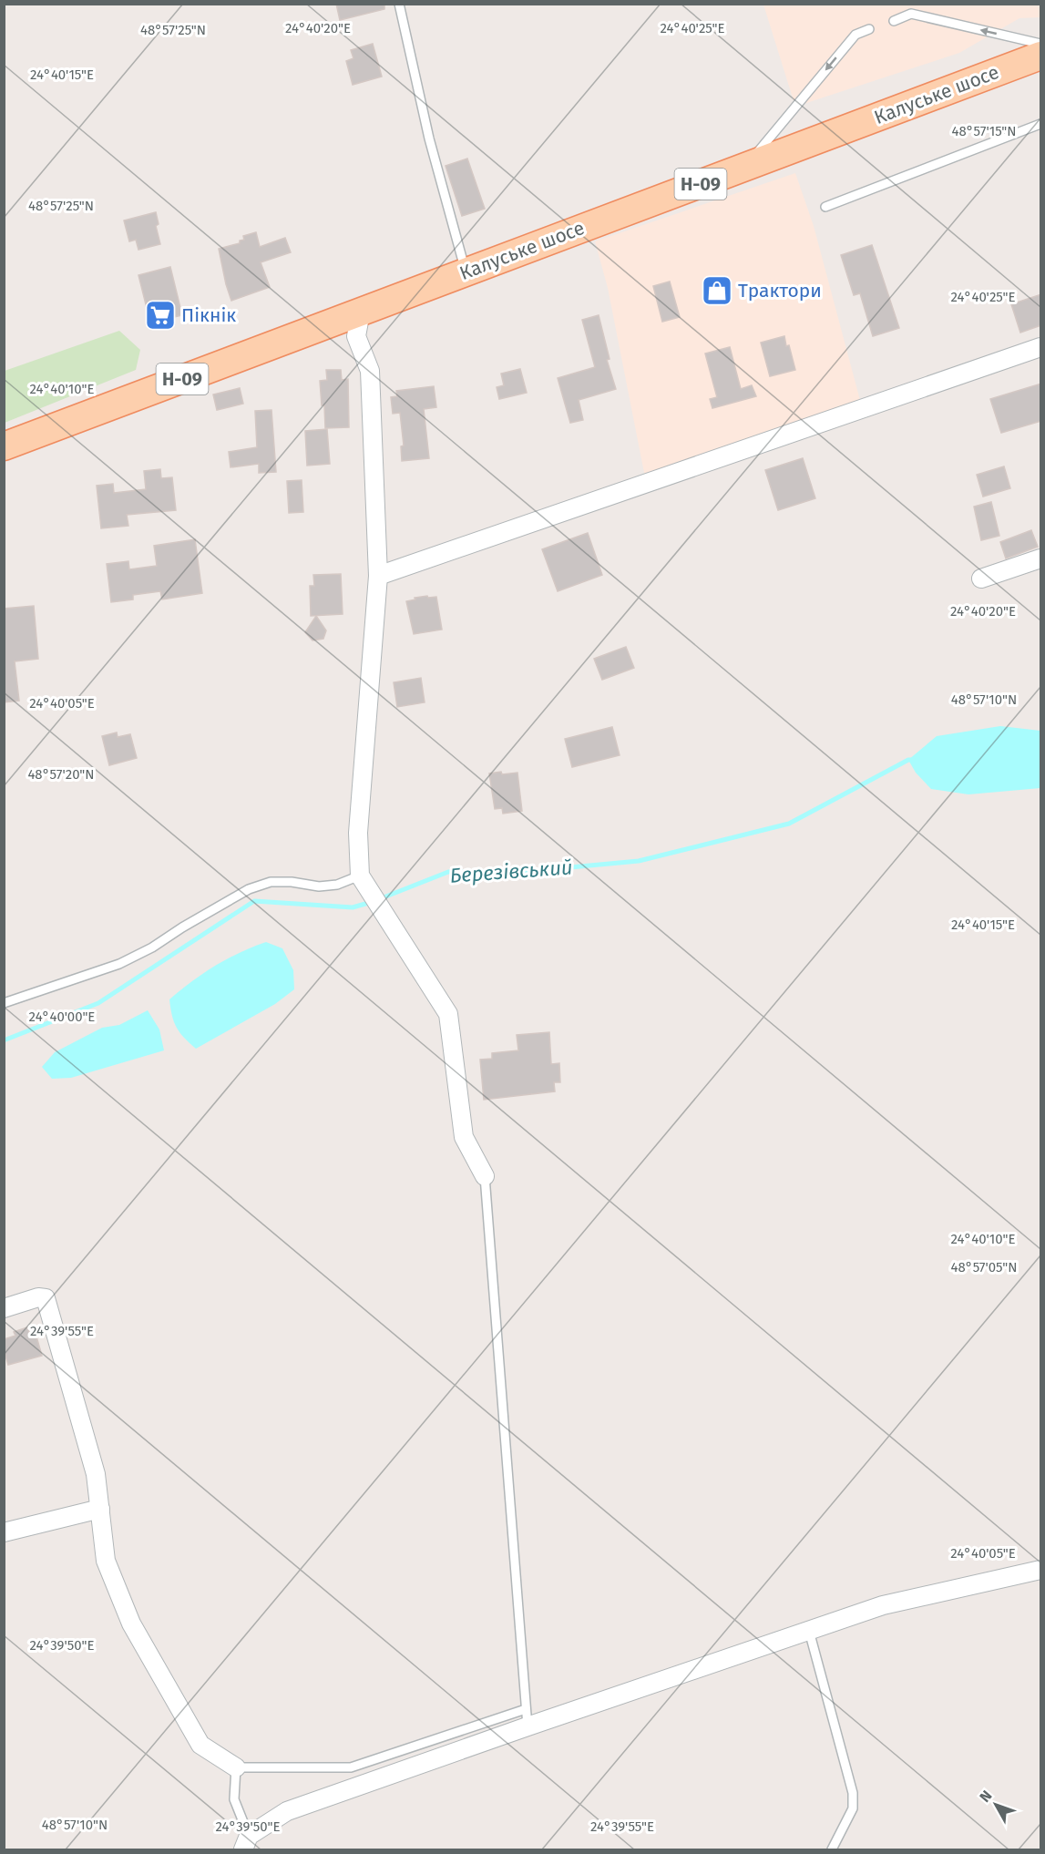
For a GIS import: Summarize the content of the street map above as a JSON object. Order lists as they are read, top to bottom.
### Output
{
  "streets": {
    "main road": ["Калуське шосе", "Н-09"]
  },
  "water": ["Березівський"],
  "places": {
    "shop": ["Трактори"],
    "supermarket": ["Пікнік"]
  },
  "north": "top left",
  "coordinates": [
    "24°40'20\"E",
    "24°40'25\"E",
    "48°57'25\"N",
    "24°40'15\"E",
    "48°57'15\"N",
    "24°40'10\"E",
    "48°57'10\"N",
    "24°40'05\"E",
    "48°57'20\"N",
    "24°40'00\"E",
    "48°57'05\"N",
    "24°39'55\"E",
    "24°39'50\"E"
  ]
}
